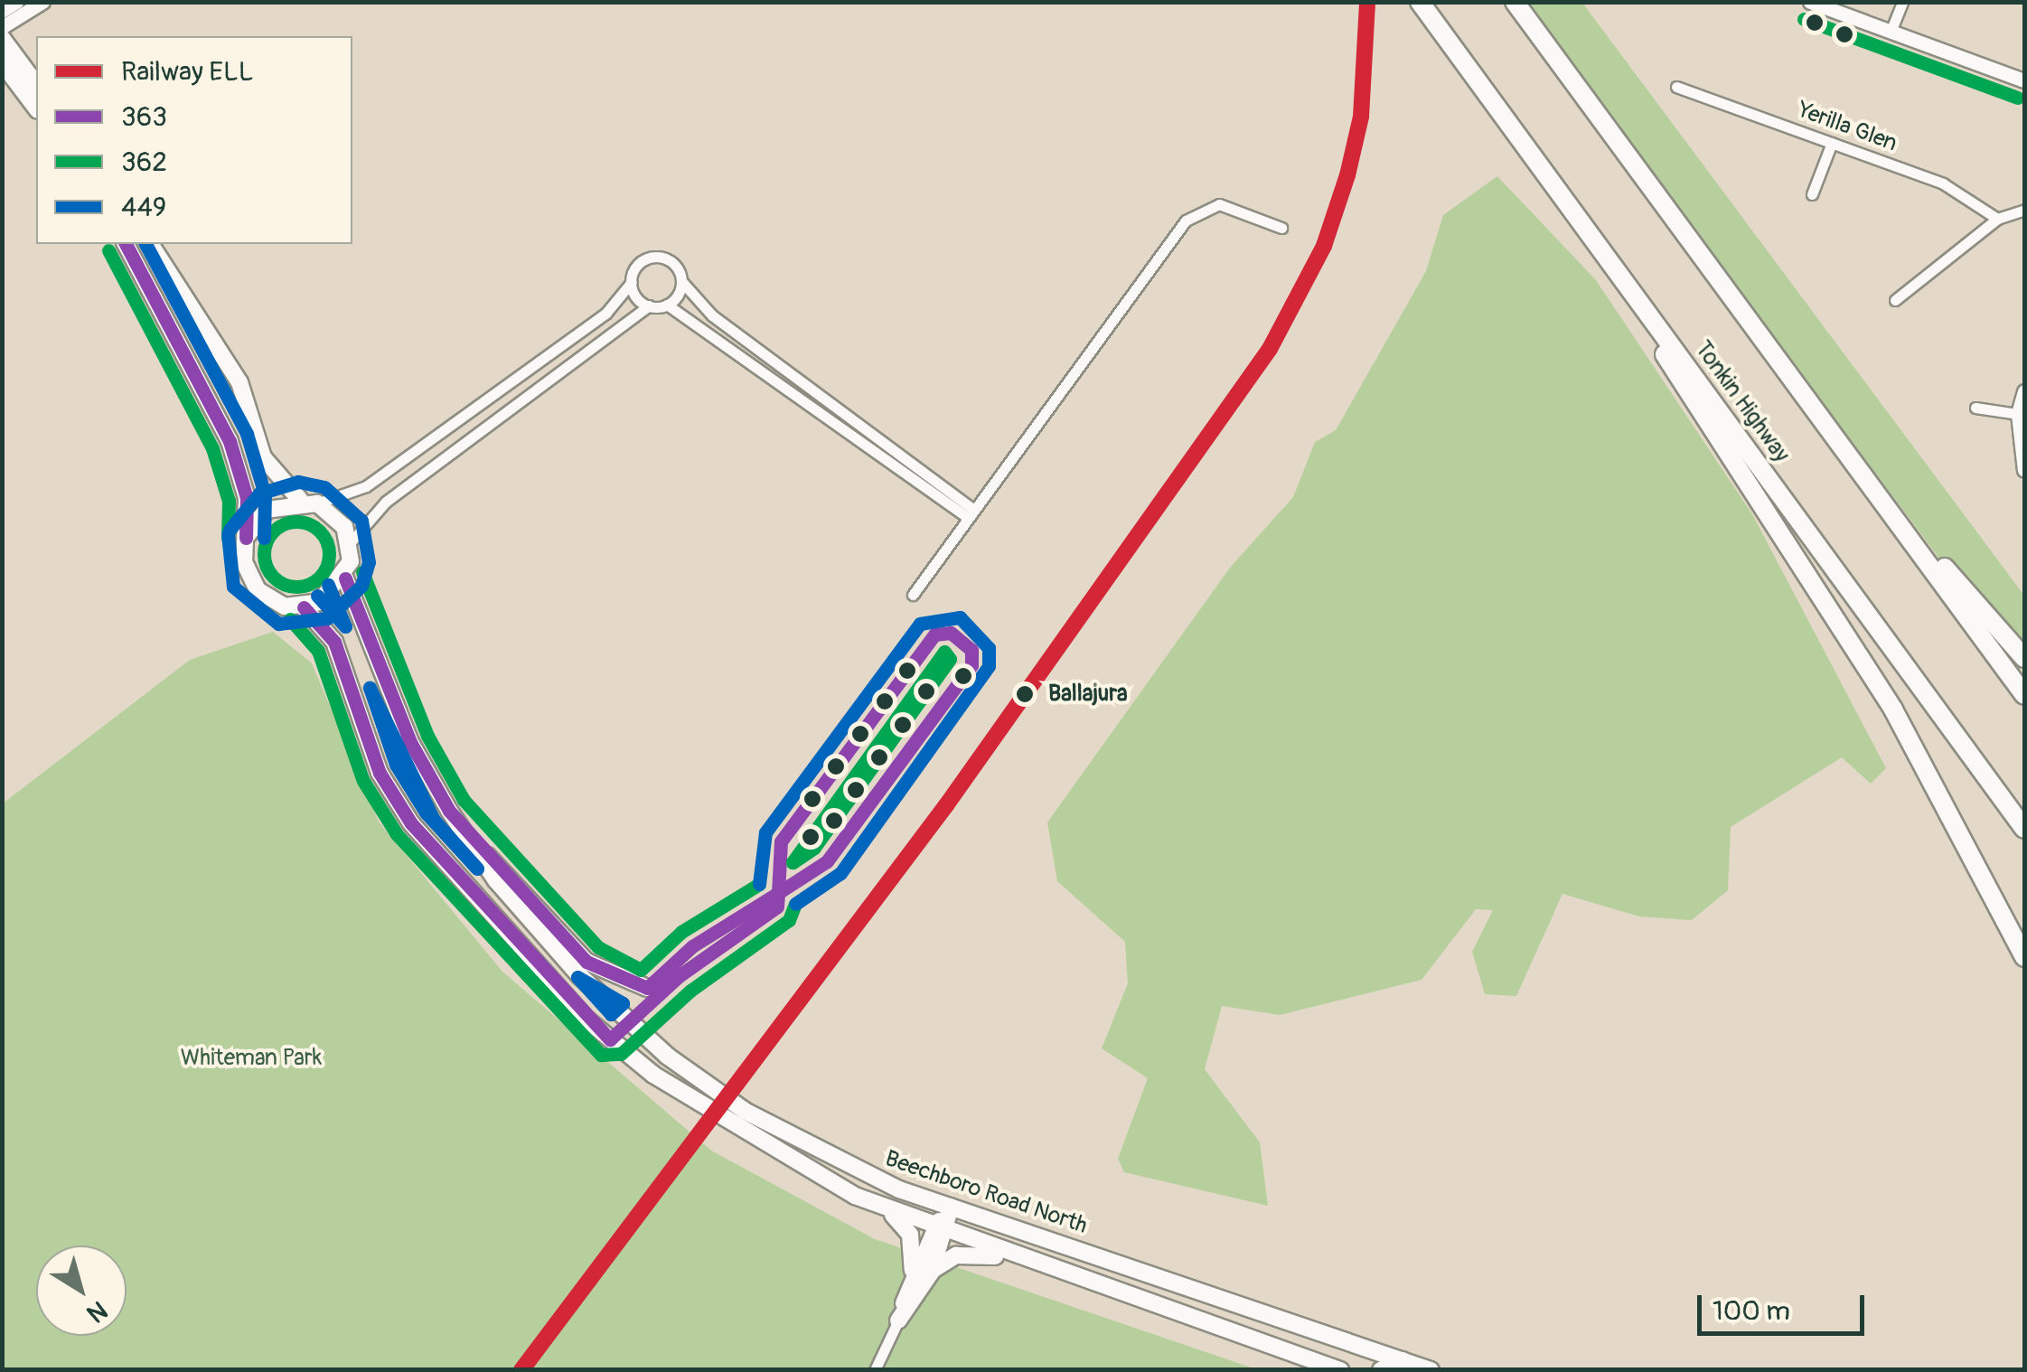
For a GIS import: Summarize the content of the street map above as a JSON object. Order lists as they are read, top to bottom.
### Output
{
  "streets": {
    "highway": ["Tonkin Highway"],
    "main road": ["Beechboro Road North"],
    "street": ["Yerilla Glen"]
  },
  "parks": ["Whiteman Park"],
  "places": ["Ballajura"],
  "lines": [
    "rail line ELL",
    "transit line 362",
    "transit line 363",
    "transit line 449"
  ],
  "legend": [
    "Railway ELL",
    "363",
    "362",
    "449"
  ],
  "scale_bar": "100 m",
  "north": "bottom right"
}
